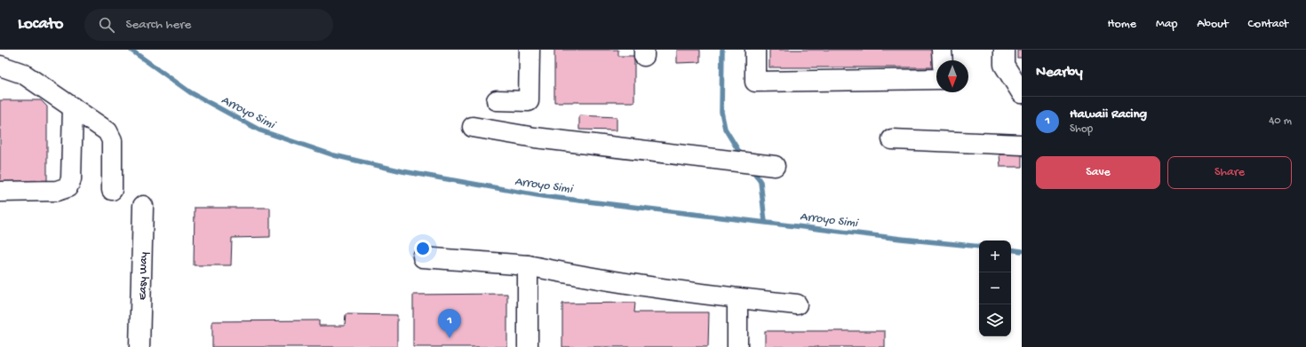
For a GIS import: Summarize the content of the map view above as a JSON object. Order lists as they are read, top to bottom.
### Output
{
  "streets": {
    "street": ["Easy Way"]
  },
  "water": ["Arroyo Simi"],
  "north": "bottom",
  "page": {
    "header": "Locato",
    "search": "Search here",
    "nav": [
      "Home",
      "Map",
      "About",
      "Contact"
    ],
    "heading": "Nearby",
    "list": [
      {
        "mark": "1",
        "name": "Hawaii Racing",
        "note": "Shop",
        "value": "40 m"
      }
    ],
    "buttons": ["Save", "Share"],
    "map_buttons": ["+", "−"],
    "pins": "1"
  }
}
